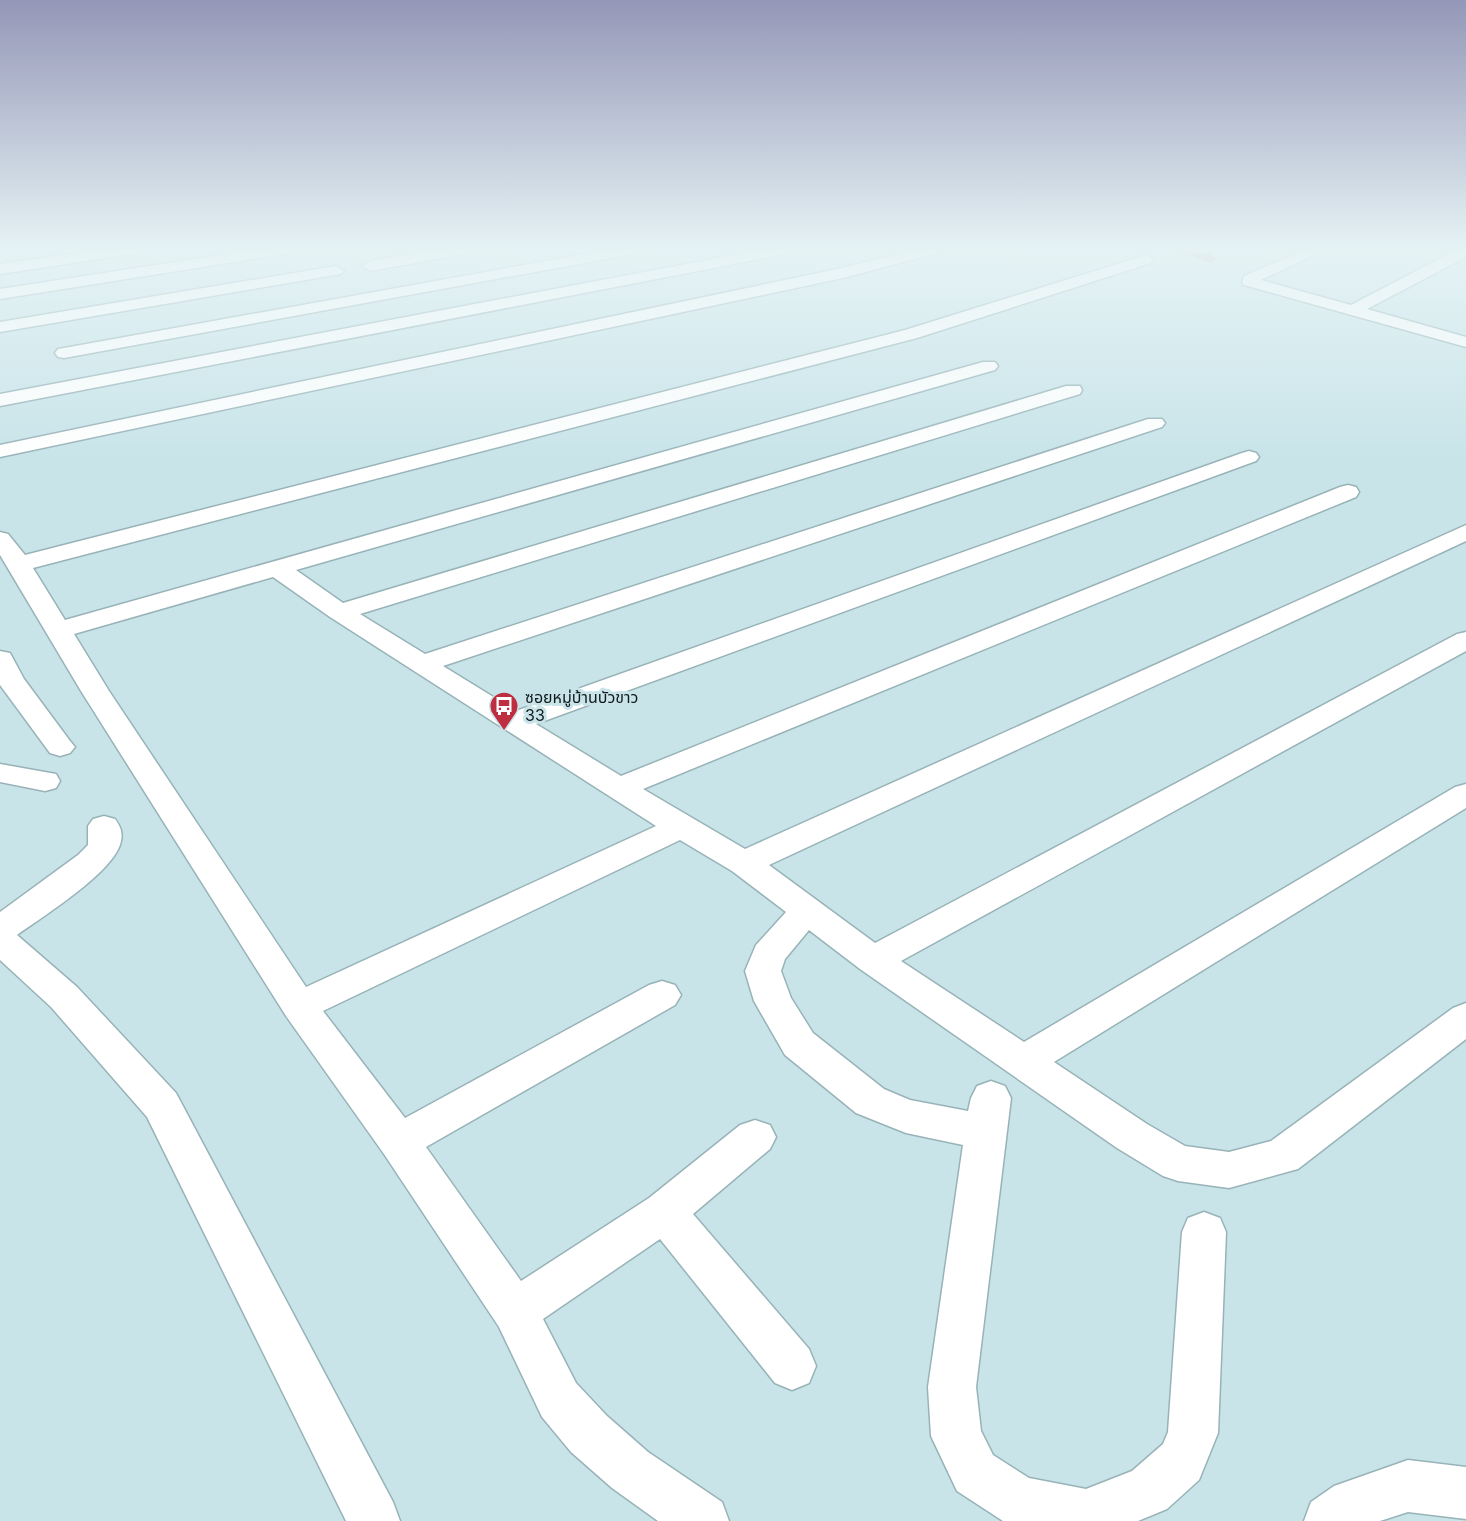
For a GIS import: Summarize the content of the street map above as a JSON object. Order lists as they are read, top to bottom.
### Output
{
  "places": {
    "bus stop": ["ซอยหมู่บ้านบัวขาว 33"]
  }
}
